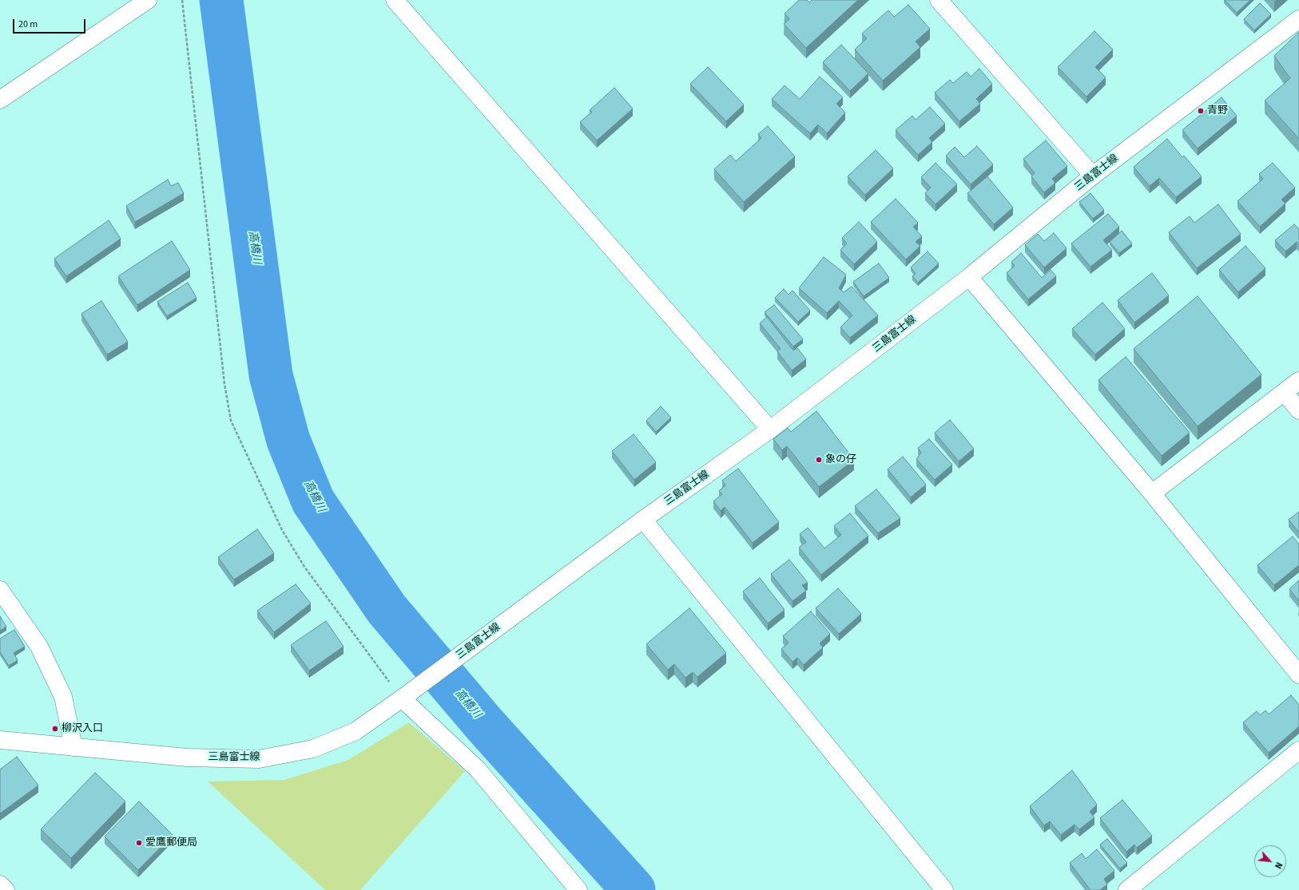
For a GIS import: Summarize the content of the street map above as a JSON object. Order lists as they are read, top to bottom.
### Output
{
  "streets": {
    "street": ["三島富士線"]
  },
  "water": ["高橋川"],
  "places": [
    "青野",
    "象の仔",
    "柳沢入口",
    "愛鷹郵便局"
  ],
  "scale_bar": "20 m",
  "north": "bottom right"
}
